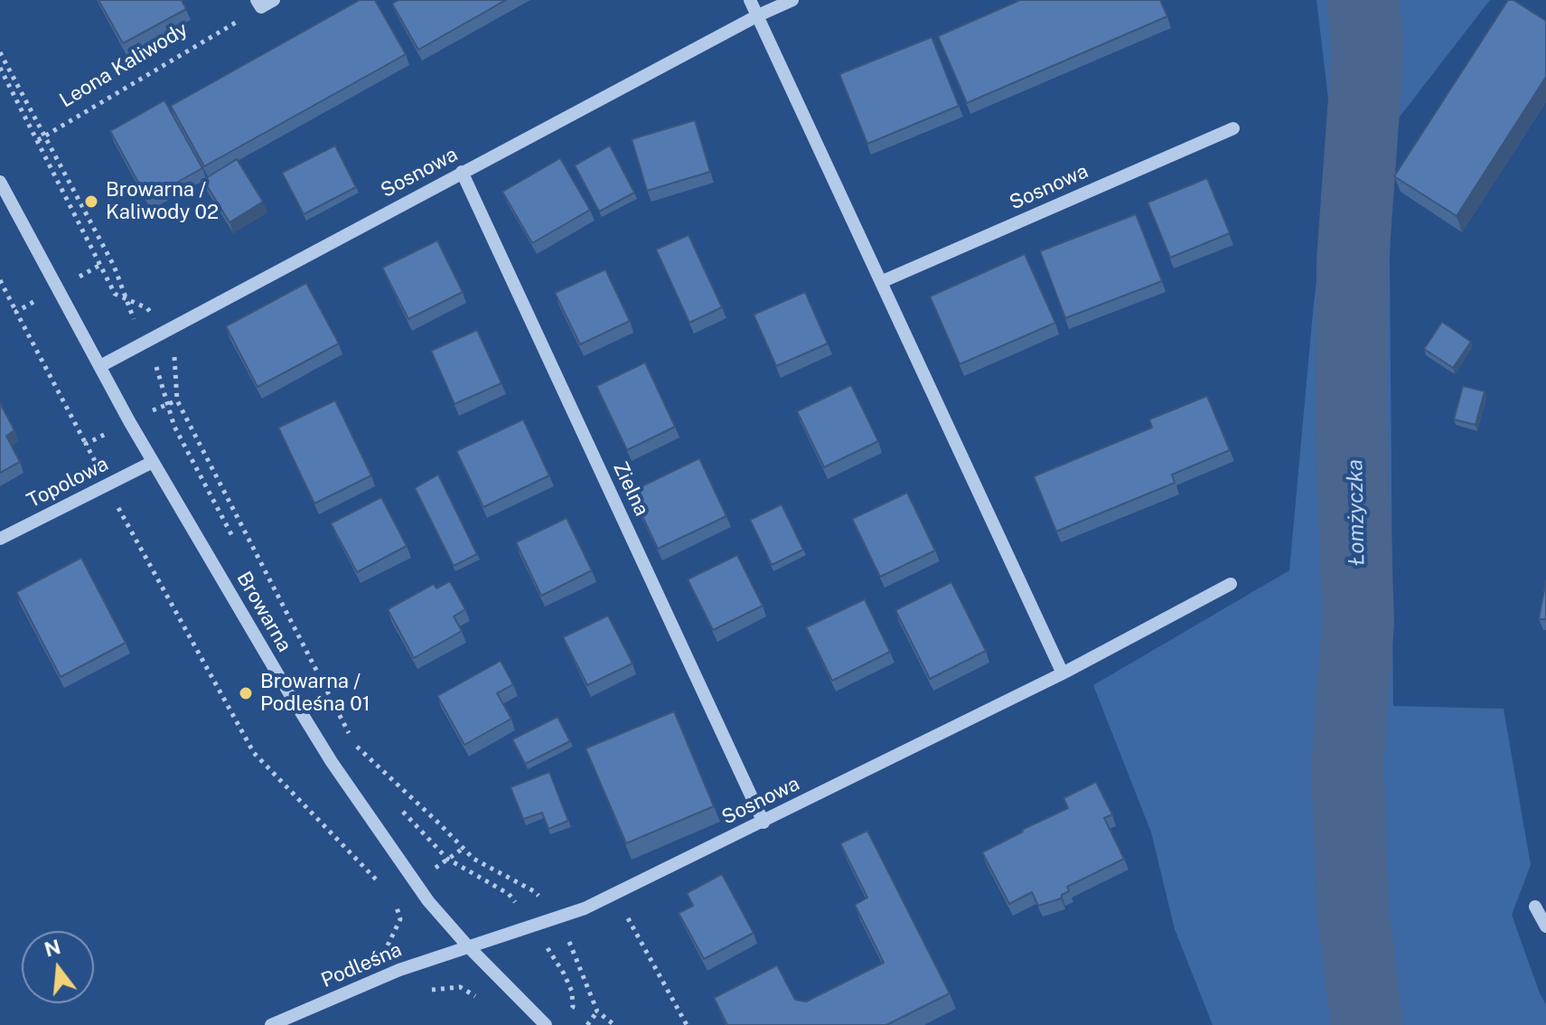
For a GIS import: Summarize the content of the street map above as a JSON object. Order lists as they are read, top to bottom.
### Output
{
  "streets": {
    "street": [
      "Sosnowa",
      "Topolowa",
      "Zielna",
      "Browarna",
      "Podleśna"
    ],
    "path": ["Leona Kaliwody"]
  },
  "crossings": [
    ["Sosnowa", "Zielna"],
    ["Sosnowa", "Browarna"],
    ["Sosnowa", "Podleśna"],
    ["Topolowa", "Browarna"],
    ["Browarna", "Podleśna"]
  ],
  "water": ["Łomżyczka"],
  "places": ["Browarna / Kaliwody 02", "Browarna / Podleśna 01"],
  "north": "top"
}
